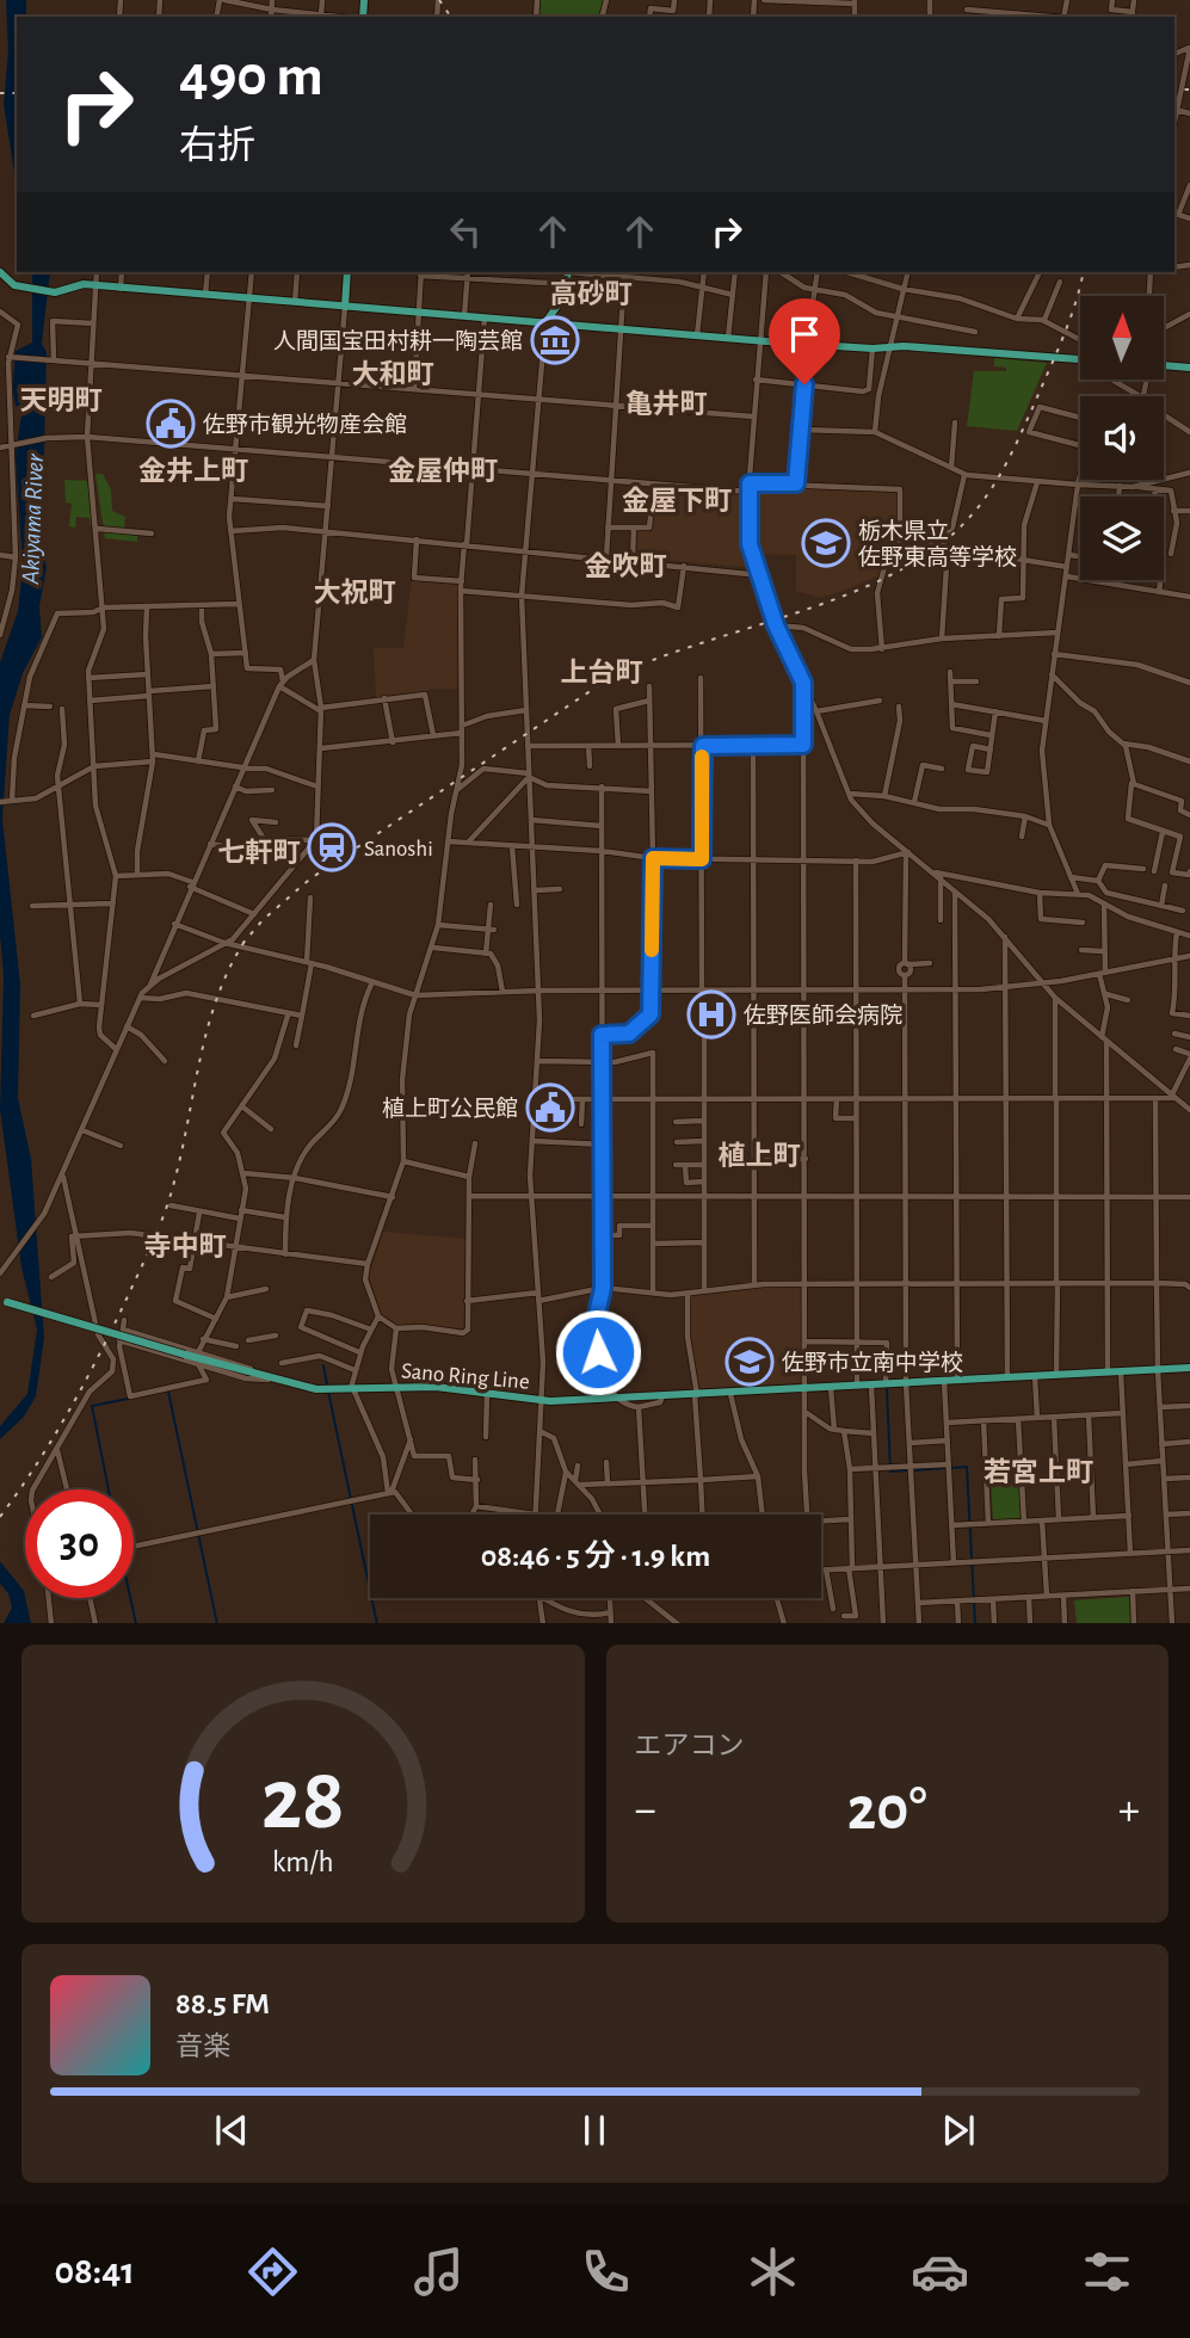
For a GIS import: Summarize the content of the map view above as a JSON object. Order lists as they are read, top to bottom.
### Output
{
  "streets": {
    "main road": ["Sano Ring Line"]
  },
  "districts": [
    "高砂町",
    "大和町",
    "天明町",
    "亀井町",
    "金井上町",
    "金屋仲町",
    "金屋下町",
    "金吹町",
    "大祝町",
    "上台町",
    "七軒町",
    "植上町",
    "寺中町",
    "若宮上町"
  ],
  "water": ["Akiyama River"],
  "places": {
    "museum": ["人間国宝田村耕一陶芸館"],
    "public building": ["佐野市観光物産会館", "植上町公民館"],
    "school or university": ["栃木県立 佐野東高等学校", "佐野市立南中学校"],
    "station": ["Sanoshi"],
    "hospital": ["佐野医師会病院"]
  },
  "north": "top",
  "page": {
    "turn": ["490 m", "右折"],
    "limit": "30",
    "trip": "08:46 · 5 分 · 1.9 km",
    "tile": "エアコン",
    "heat": ["−", "20°", "+"],
    "song": ["88.5 FM", "音楽"],
    "tabs": "08:41",
    "gauge": ["28", "km/h"]
  }
}
